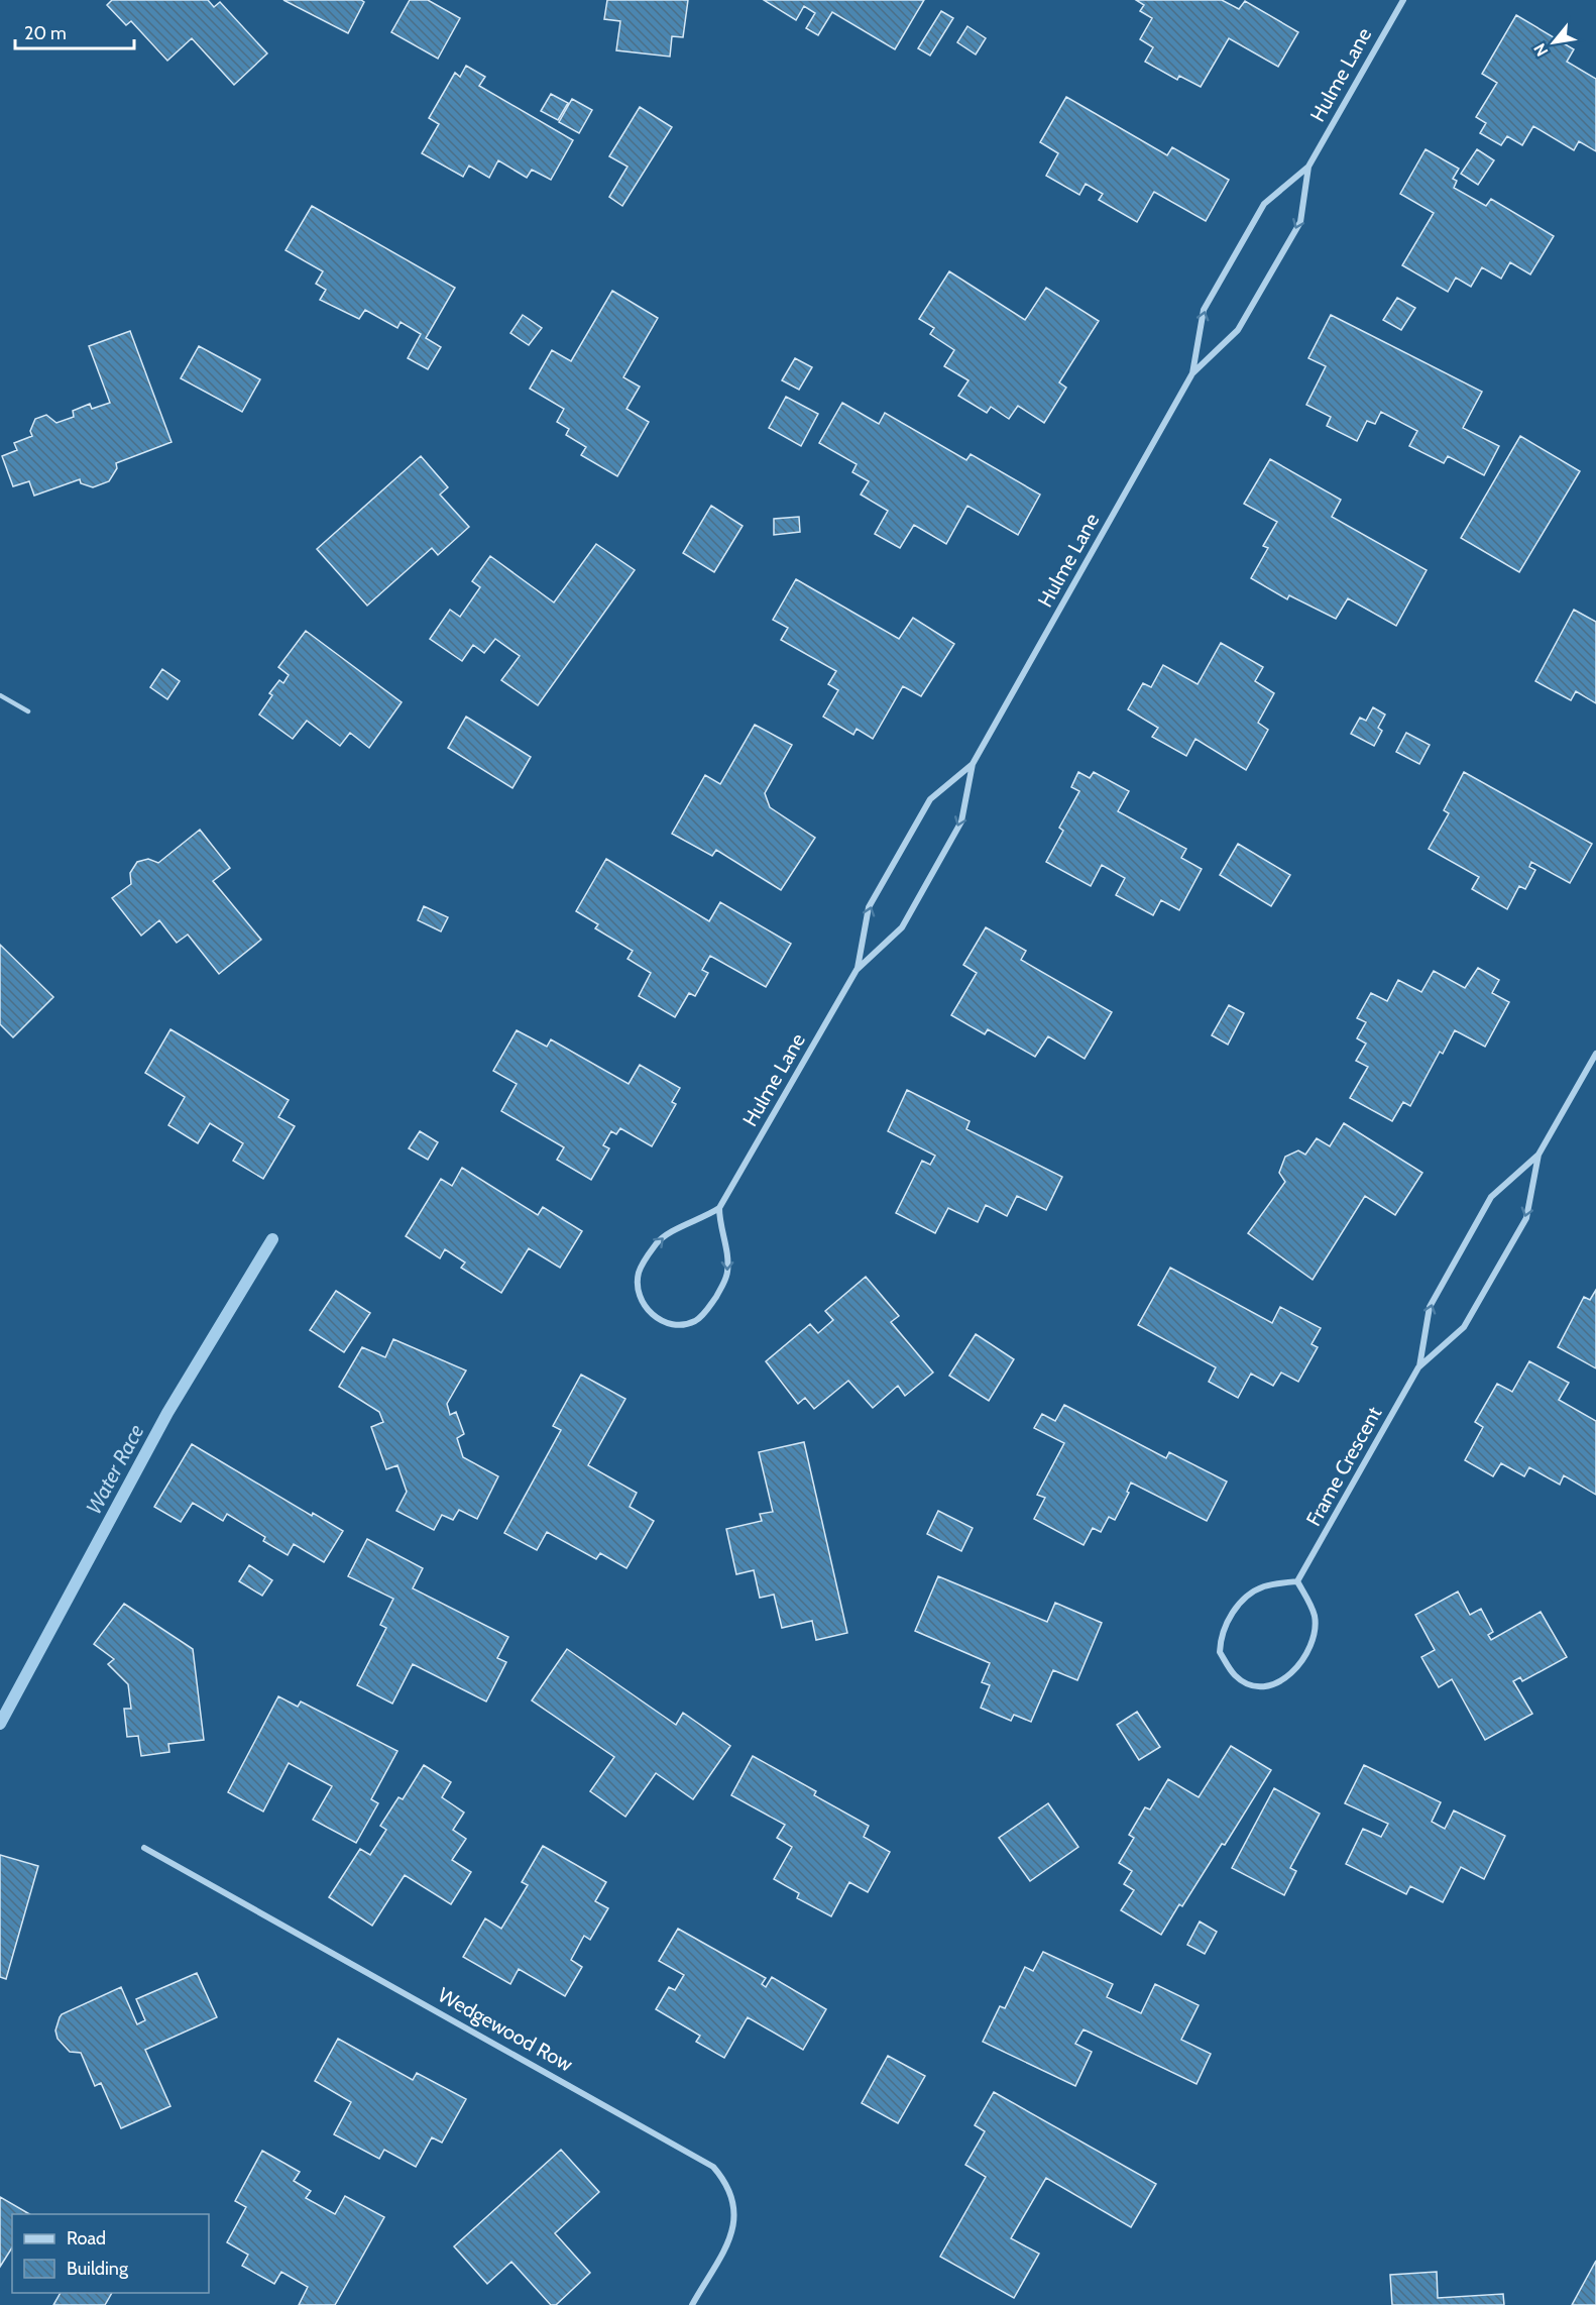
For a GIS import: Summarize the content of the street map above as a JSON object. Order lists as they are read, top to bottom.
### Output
{
  "streets": {
    "street": ["Hulme Lane", "Frame Crescent", "Wedgewood Row"]
  },
  "water": ["Water Race"],
  "legend": ["Road", "Building"],
  "scale_bar": "20 m",
  "north": "bottom left"
}
